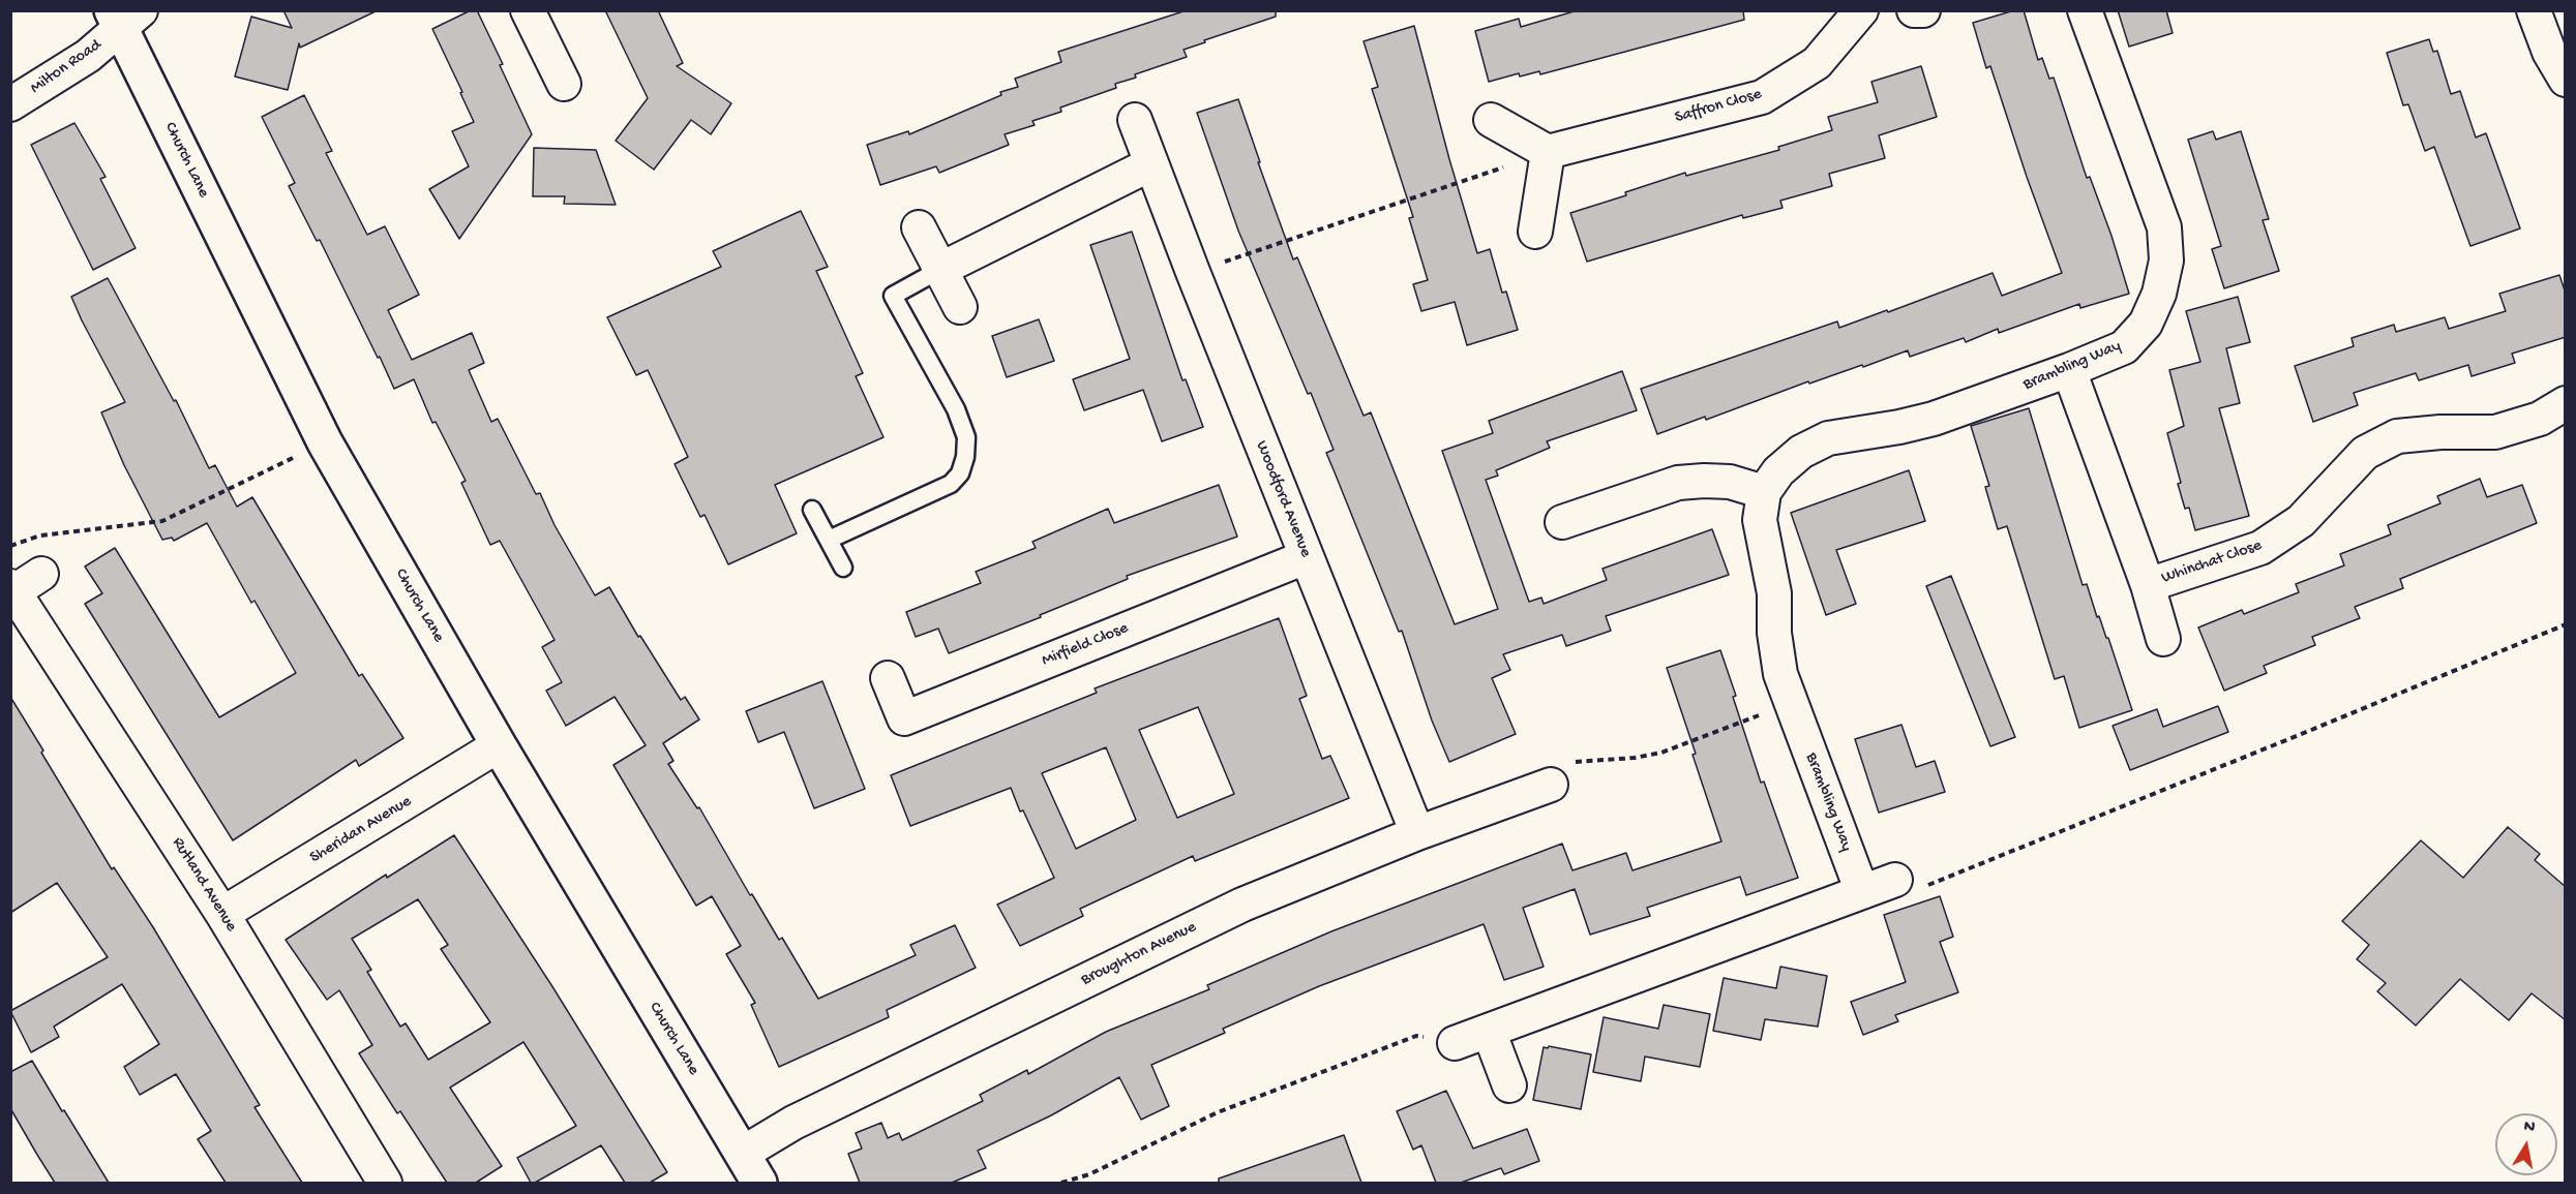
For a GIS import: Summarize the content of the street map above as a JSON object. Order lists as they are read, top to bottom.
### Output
{
  "streets": {
    "main road": ["Church Lane"],
    "street": [
      "Milton Road",
      "Saffron Close",
      "Brambling Way",
      "Woodford Avenue",
      "Whinchat Close",
      "Mirfield Close",
      "Sheridan Avenue",
      "Rutland Avenue",
      "Broughton Avenue"
    ]
  },
  "crossings": [
    ["Milton Road", "Church Lane"],
    ["Church Lane", "Sheridan Avenue"],
    ["Church Lane", "Broughton Avenue"],
    ["Brambling Way", "Whinchat Close"],
    ["Woodford Avenue", "Mirfield Close"],
    ["Woodford Avenue", "Broughton Avenue"],
    ["Sheridan Avenue", "Rutland Avenue"]
  ],
  "north": "top"
}
